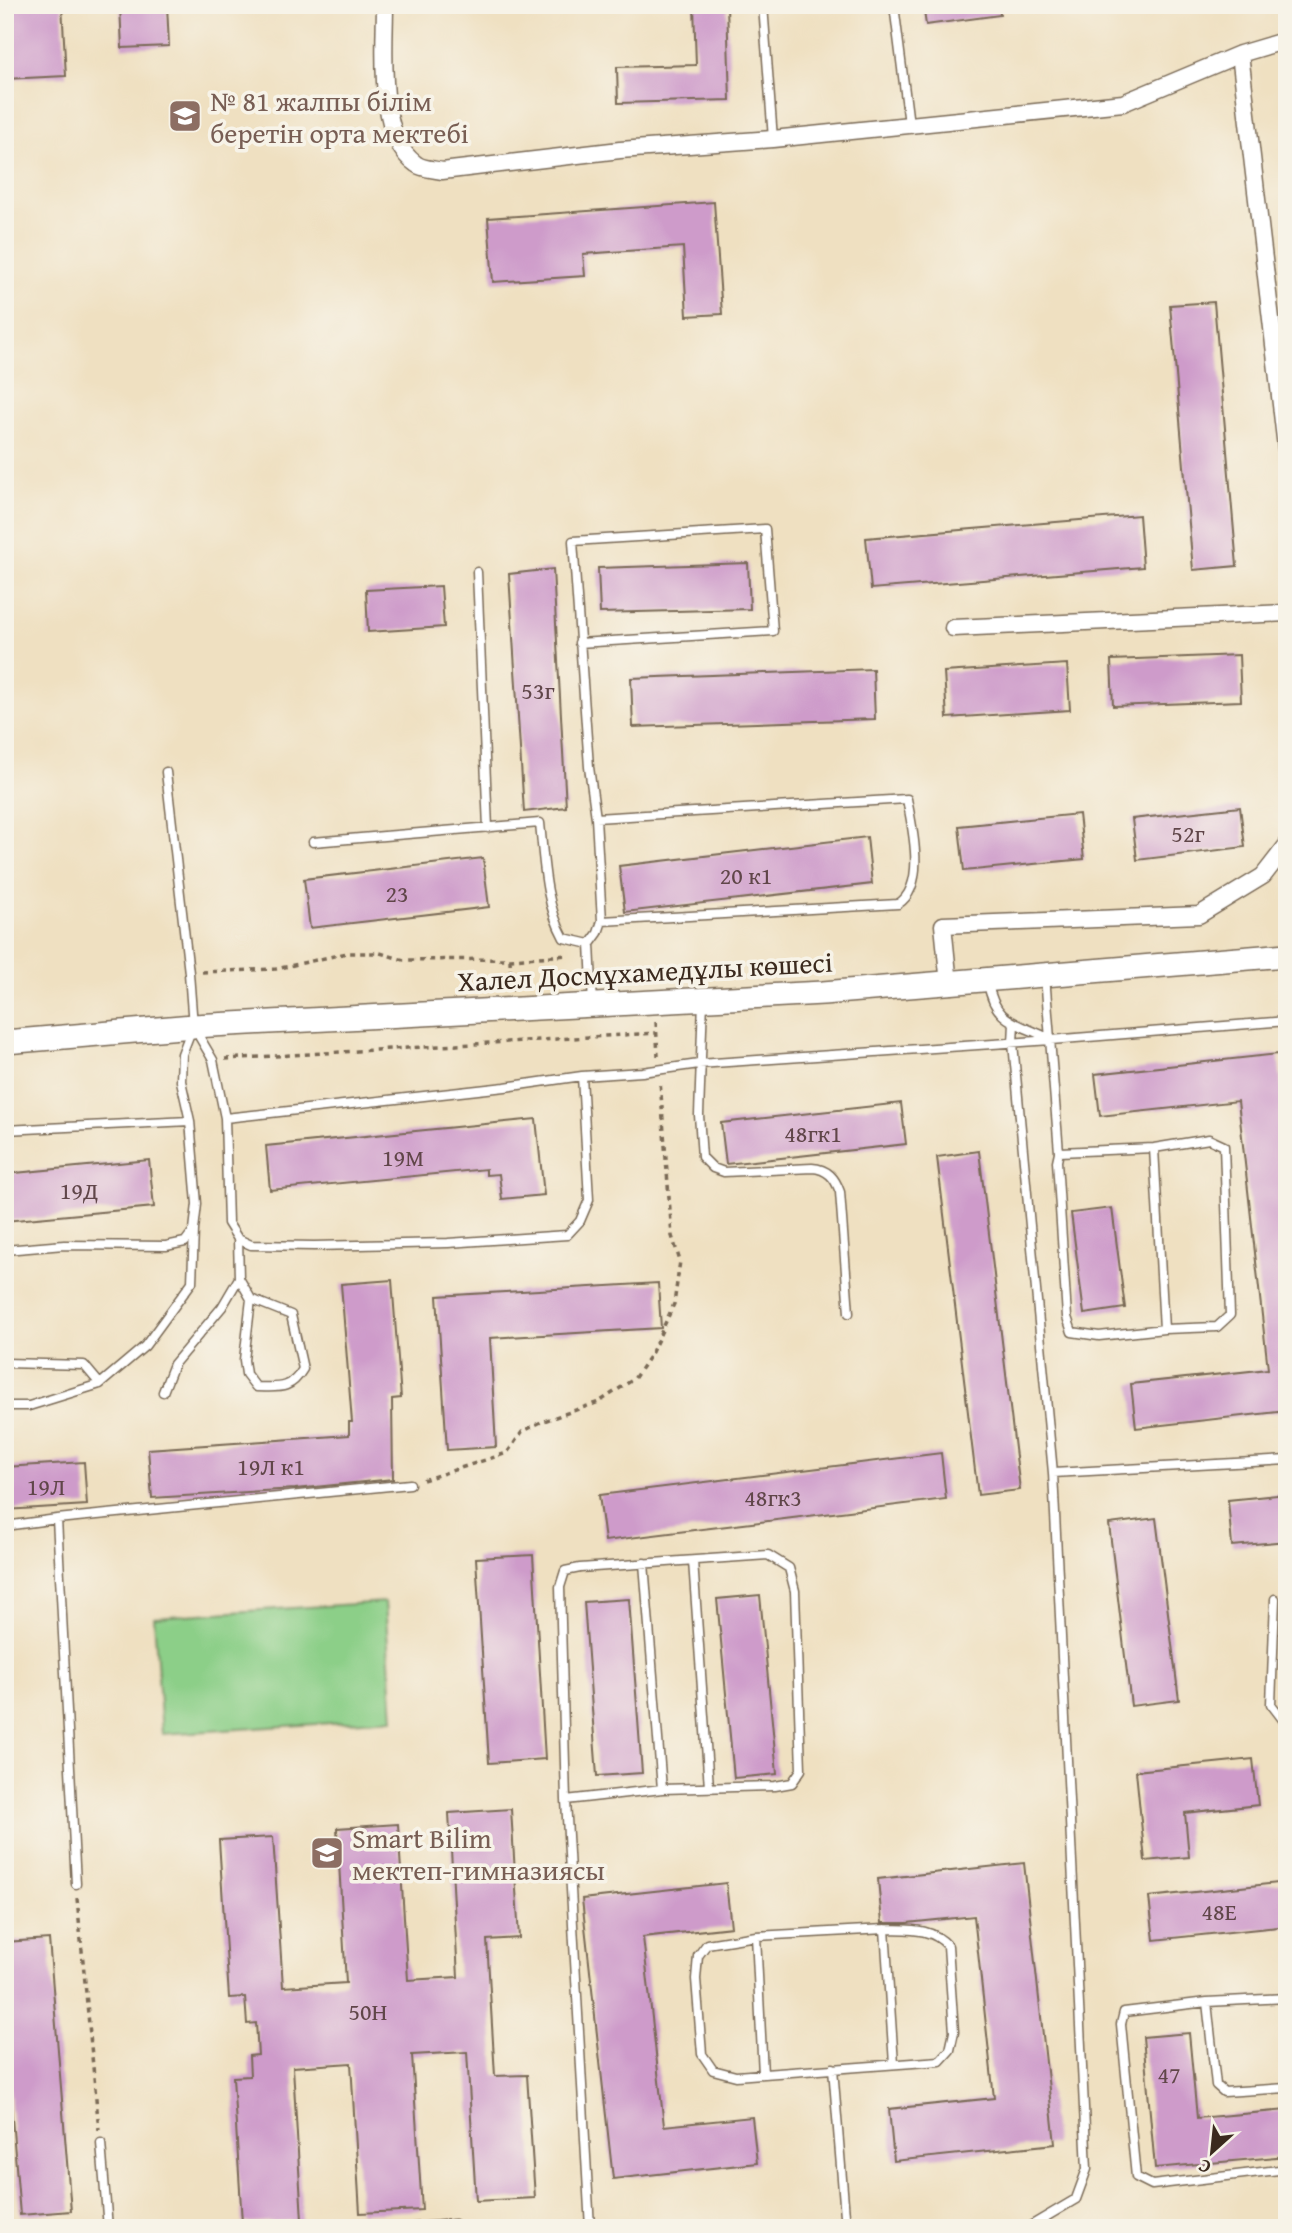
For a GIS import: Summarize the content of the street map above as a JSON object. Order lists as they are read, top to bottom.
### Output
{
  "streets": {
    "street": ["Халел Досмұхамедұлы көшесі"]
  },
  "places": {
    "school or university": ["№ 81 жалпы білім беретін орта мектебі", "Smart Bilim мектеп-гимназиясы"]
  },
  "house_numbers": [
    "53г",
    "52г",
    "20 к1",
    "23",
    "48гк1",
    "19М",
    "19Д",
    "19Л к1",
    "19Л",
    "48гк3",
    "48Е",
    "50Н",
    "47"
  ],
  "north": "bottom left"
}
